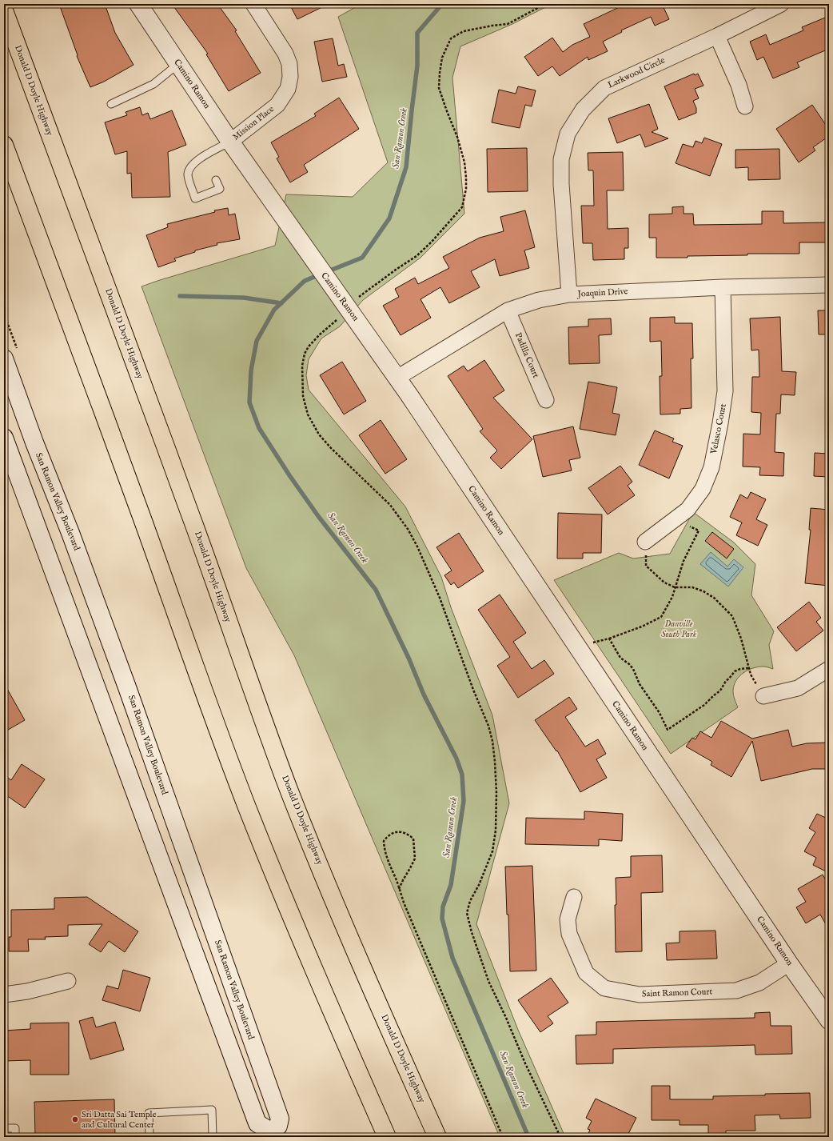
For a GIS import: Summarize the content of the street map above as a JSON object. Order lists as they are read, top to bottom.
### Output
{
  "streets": {
    "highway": ["Donald D Doyle Highway"],
    "main road": ["Camino Ramon", "San Ramon Valley Boulevard"],
    "street": [
      "Larkwood Circle",
      "Mission Place",
      "Joaquin Drive",
      "Padilla Court",
      "Velasco Court",
      "Saint Ramon Court"
    ]
  },
  "crossings": [
    ["Larkwood Circle", "Joaquin Drive"],
    ["Camino Ramon", "Mission Place"],
    ["Camino Ramon", "Joaquin Drive"],
    ["Camino Ramon", "Saint Ramon Court"],
    ["Joaquin Drive", "Padilla Court"],
    ["Joaquin Drive", "Velasco Court"]
  ],
  "water": ["San Ramon Creek"],
  "parks": ["Danville South Park"],
  "places": ["Sri Datta Sai Temple and Cultural Center"]
}
